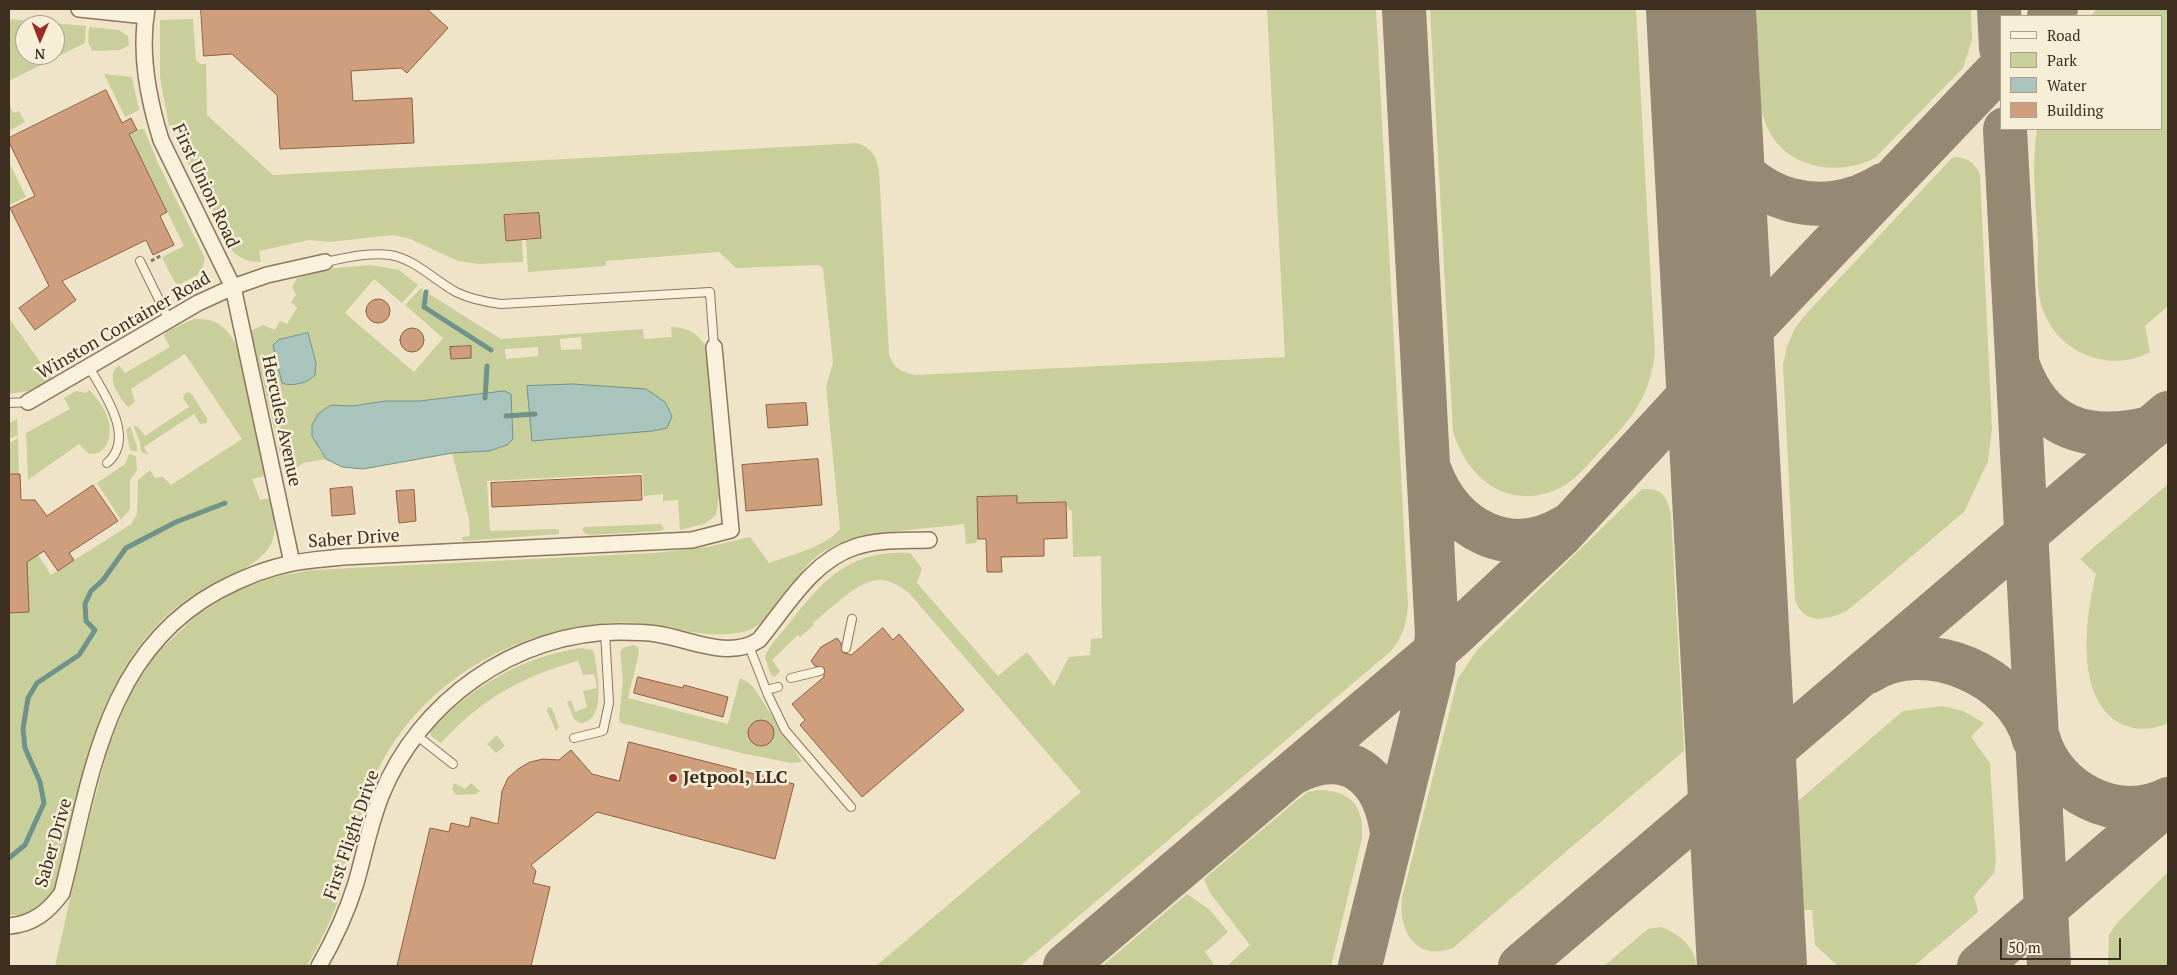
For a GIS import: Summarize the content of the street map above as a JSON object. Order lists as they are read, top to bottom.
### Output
{
  "streets": {
    "street": [
      "First Union Road",
      "Winston Container Road",
      "Hercules Avenue",
      "Saber Drive",
      "First Flight Drive"
    ]
  },
  "crossings": [
    ["First Union Road", "Winston Container Road"],
    ["First Union Road", "Hercules Avenue"],
    ["Winston Container Road", "Hercules Avenue"],
    ["Hercules Avenue", "Saber Drive"]
  ],
  "places": ["Jetpool, LLC"],
  "legend": [
    "Road",
    "Park",
    "Water",
    "Building"
  ],
  "scale_bar": "50 m",
  "north": "bottom"
}
